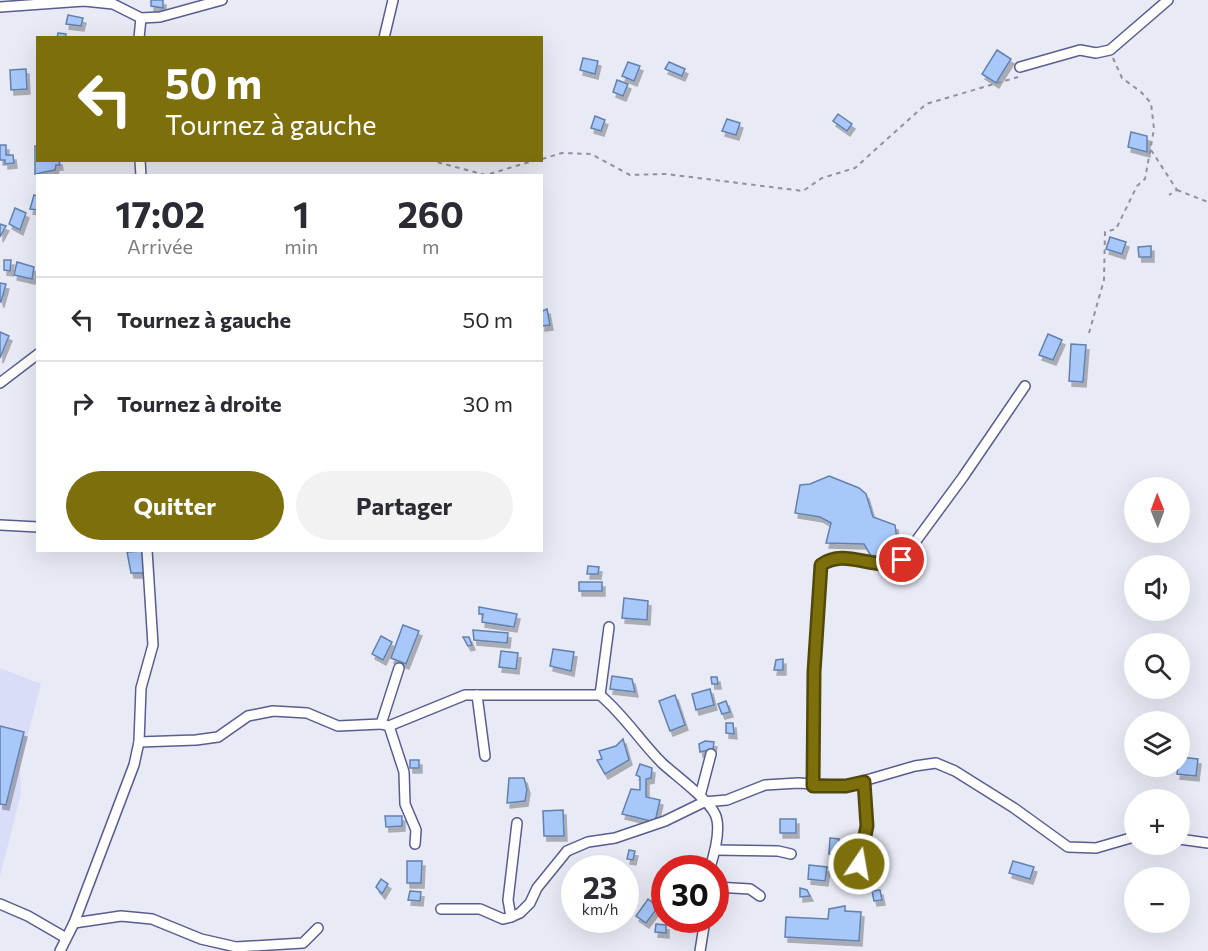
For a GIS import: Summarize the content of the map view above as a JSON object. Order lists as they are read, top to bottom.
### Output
{
  "north": "top",
  "page": {
    "turn": ["50 m", "Tournez à gauche"],
    "eta": [
      "17:02",
      "Arrivée",
      "1",
      "min",
      "260",
      "m"
    ],
    "list": [
      {
        "name": "Tournez à gauche",
        "value": "50 m"
      },
      {
        "name": "Tournez à droite",
        "value": "30 m"
      }
    ],
    "buttons": ["Quitter", "Partager"],
    "map_buttons": ["+", "−"],
    "speed": "23 km/h",
    "limit": "30"
  }
}
